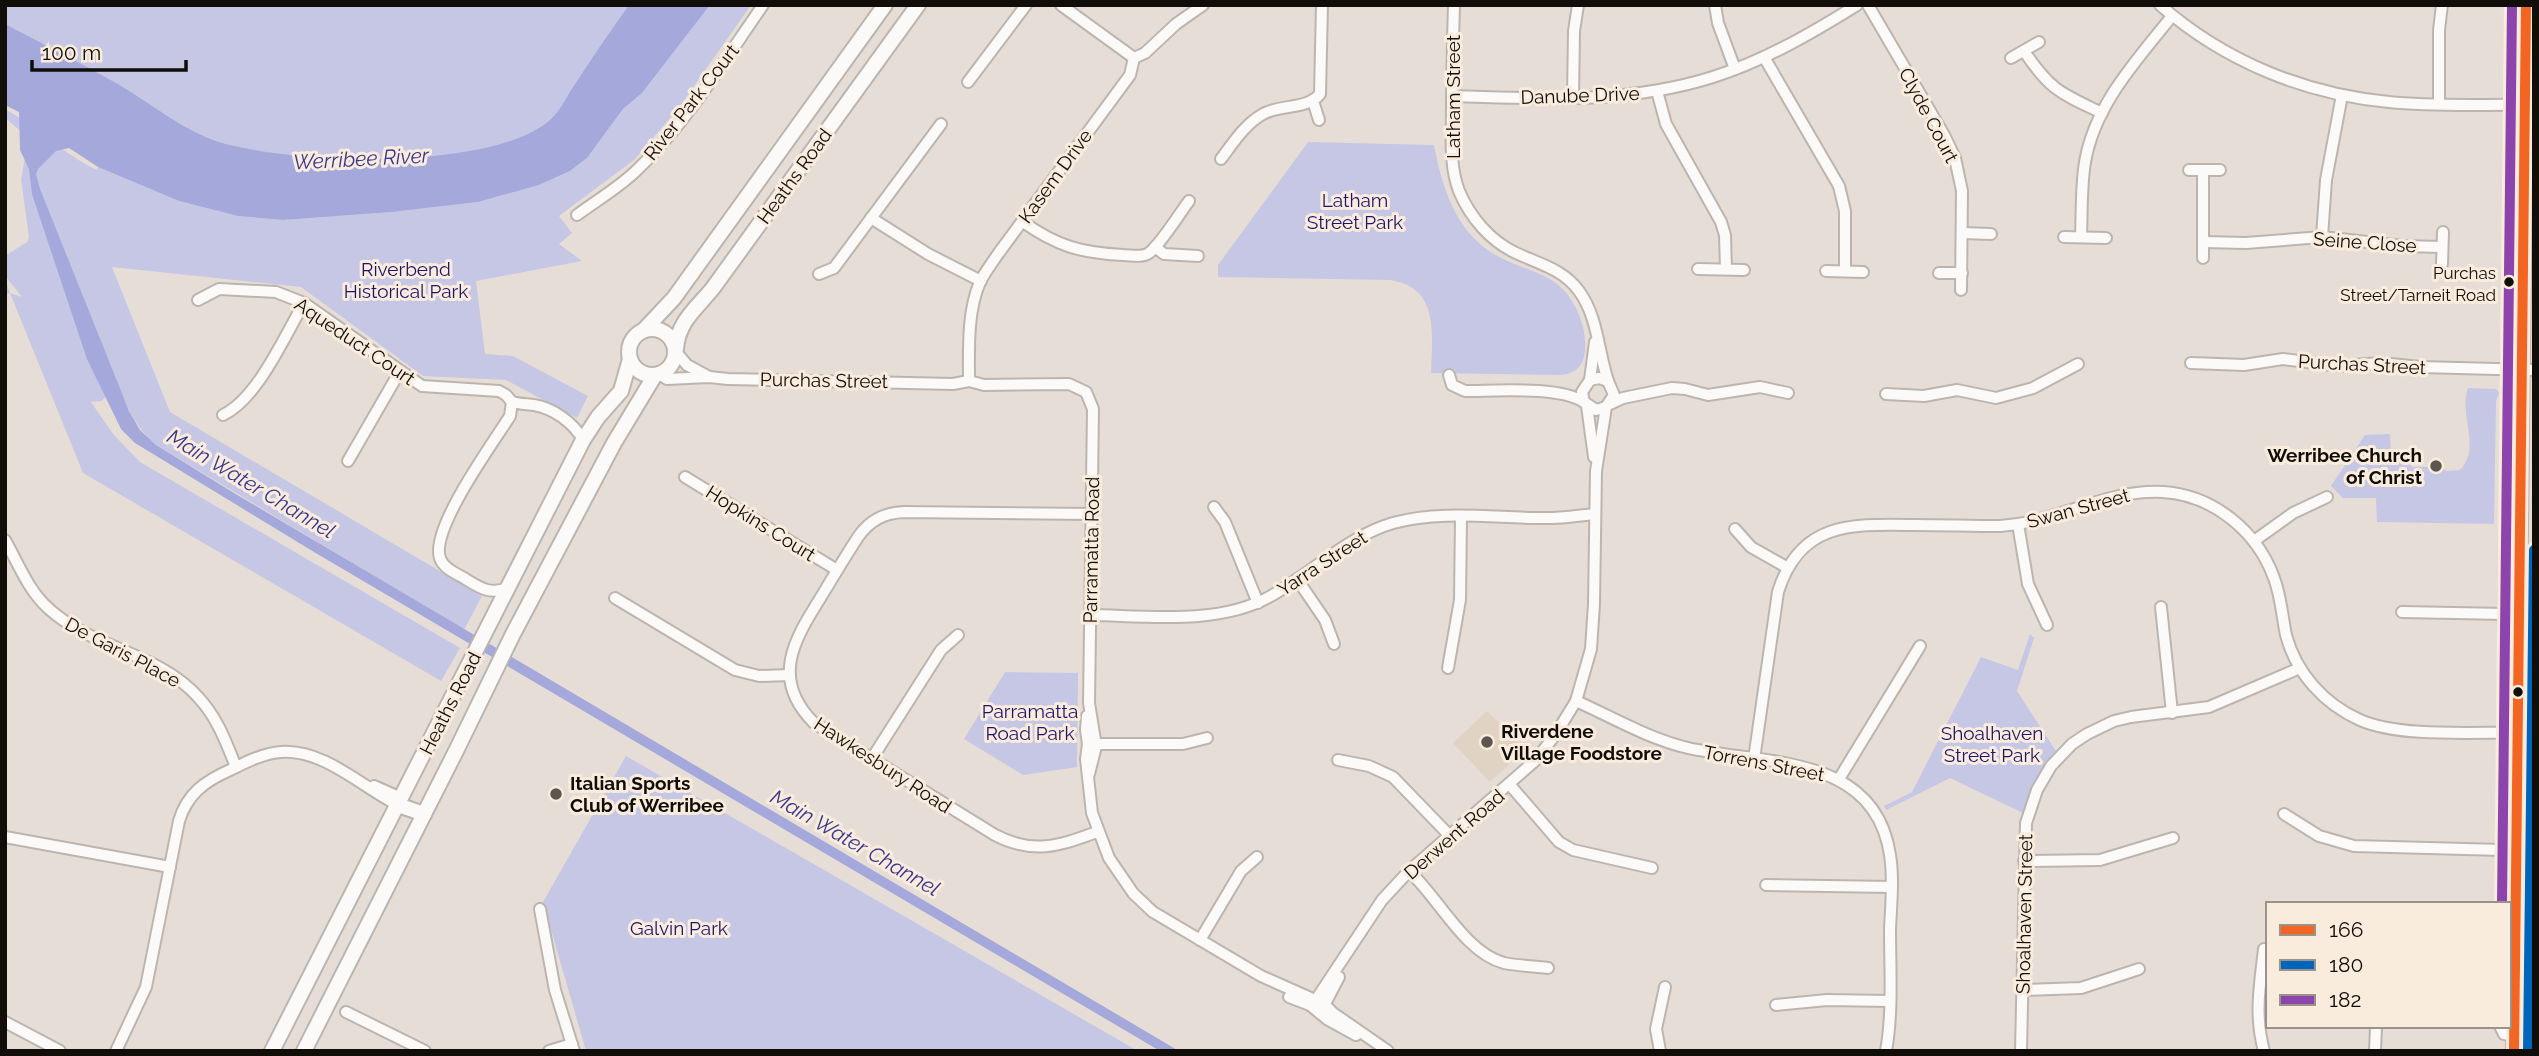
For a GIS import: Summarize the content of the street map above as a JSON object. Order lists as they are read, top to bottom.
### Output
{
  "streets": {
    "main road": ["Heaths Road"],
    "street": [
      "Danube Drive",
      "Latham Street",
      "River Park Court",
      "Clyde Court",
      "Kasem Drive",
      "Seine Close",
      "Aqueduct Court",
      "Purchas Street",
      "Swan Street",
      "Hopkins Court",
      "Parramatta Road",
      "Yarra Street",
      "De Garis Place",
      "Torrens Street",
      "Hawkesbury Road",
      "Derwent Road",
      "Shoalhaven Street"
    ]
  },
  "crossings": [
    ["Danube Drive", "Latham Street"],
    ["Latham Street", "Derwent Road"],
    ["Heaths Road", "Aqueduct Court"],
    ["Heaths Road", "Purchas Street"],
    ["Kasem Drive", "Purchas Street"],
    ["Kasem Drive", "Parramatta Road"],
    ["Purchas Street", "Parramatta Road"],
    ["Swan Street", "Torrens Street"],
    ["Swan Street", "Shoalhaven Street"],
    ["Hopkins Court", "Hawkesbury Road"],
    ["Parramatta Road", "Yarra Street"],
    ["Parramatta Road", "Hawkesbury Road"],
    ["Parramatta Road", "Derwent Road"],
    ["Yarra Street", "Derwent Road"],
    ["Torrens Street", "Derwent Road"]
  ],
  "water": ["Werribee River", "Main Water Channel"],
  "parks": [
    "Latham Street Park",
    "Riverbend Historical Park",
    "Parramatta Road Park",
    "Shoalhaven Street Park",
    "Galvin Park"
  ],
  "places": [
    "Purchas Street/Tarneit Road",
    "Werribee Church of Christ",
    "Riverdene Village Foodstore",
    "Italian Sports Club of Werribee"
  ],
  "lines": ["transit line 166", "transit line 182", "transit line 180"],
  "legend": ["166", "180", "182"],
  "scale_bar": "100 m"
}
